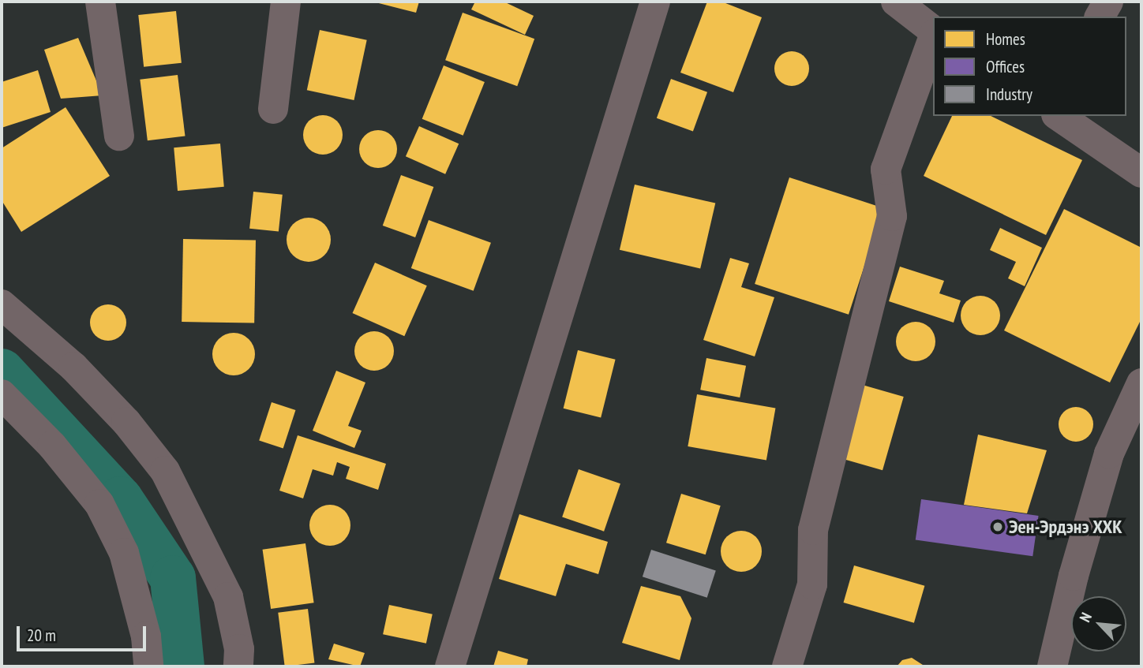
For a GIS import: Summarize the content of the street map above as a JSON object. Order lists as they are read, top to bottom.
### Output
{
  "places": ["Эен-Эрдэнэ ХХК"],
  "legend": ["Homes", "Offices", "Industry"],
  "scale_bar": "20 m",
  "north": "top left"
}
